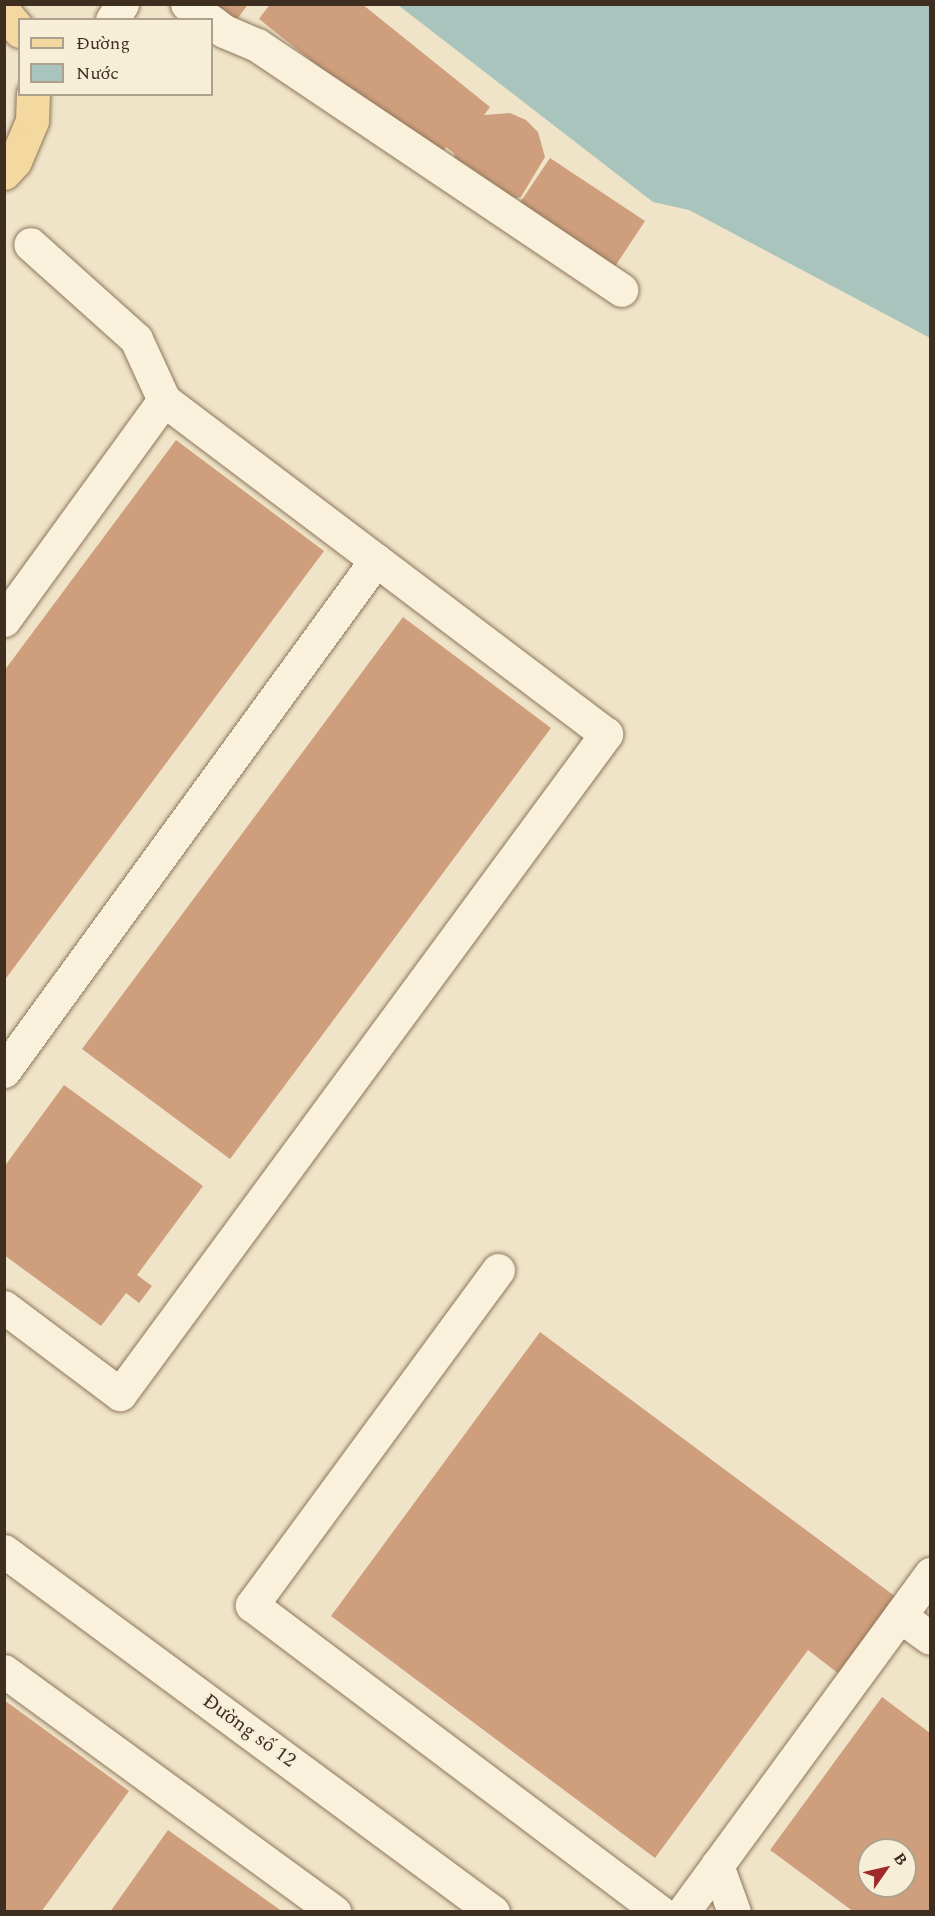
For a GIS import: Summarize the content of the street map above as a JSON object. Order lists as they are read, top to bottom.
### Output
{
  "streets": {
    "street": ["Đường số 12"]
  },
  "legend": ["Đường", "Nước"],
  "north": "top right"
}
